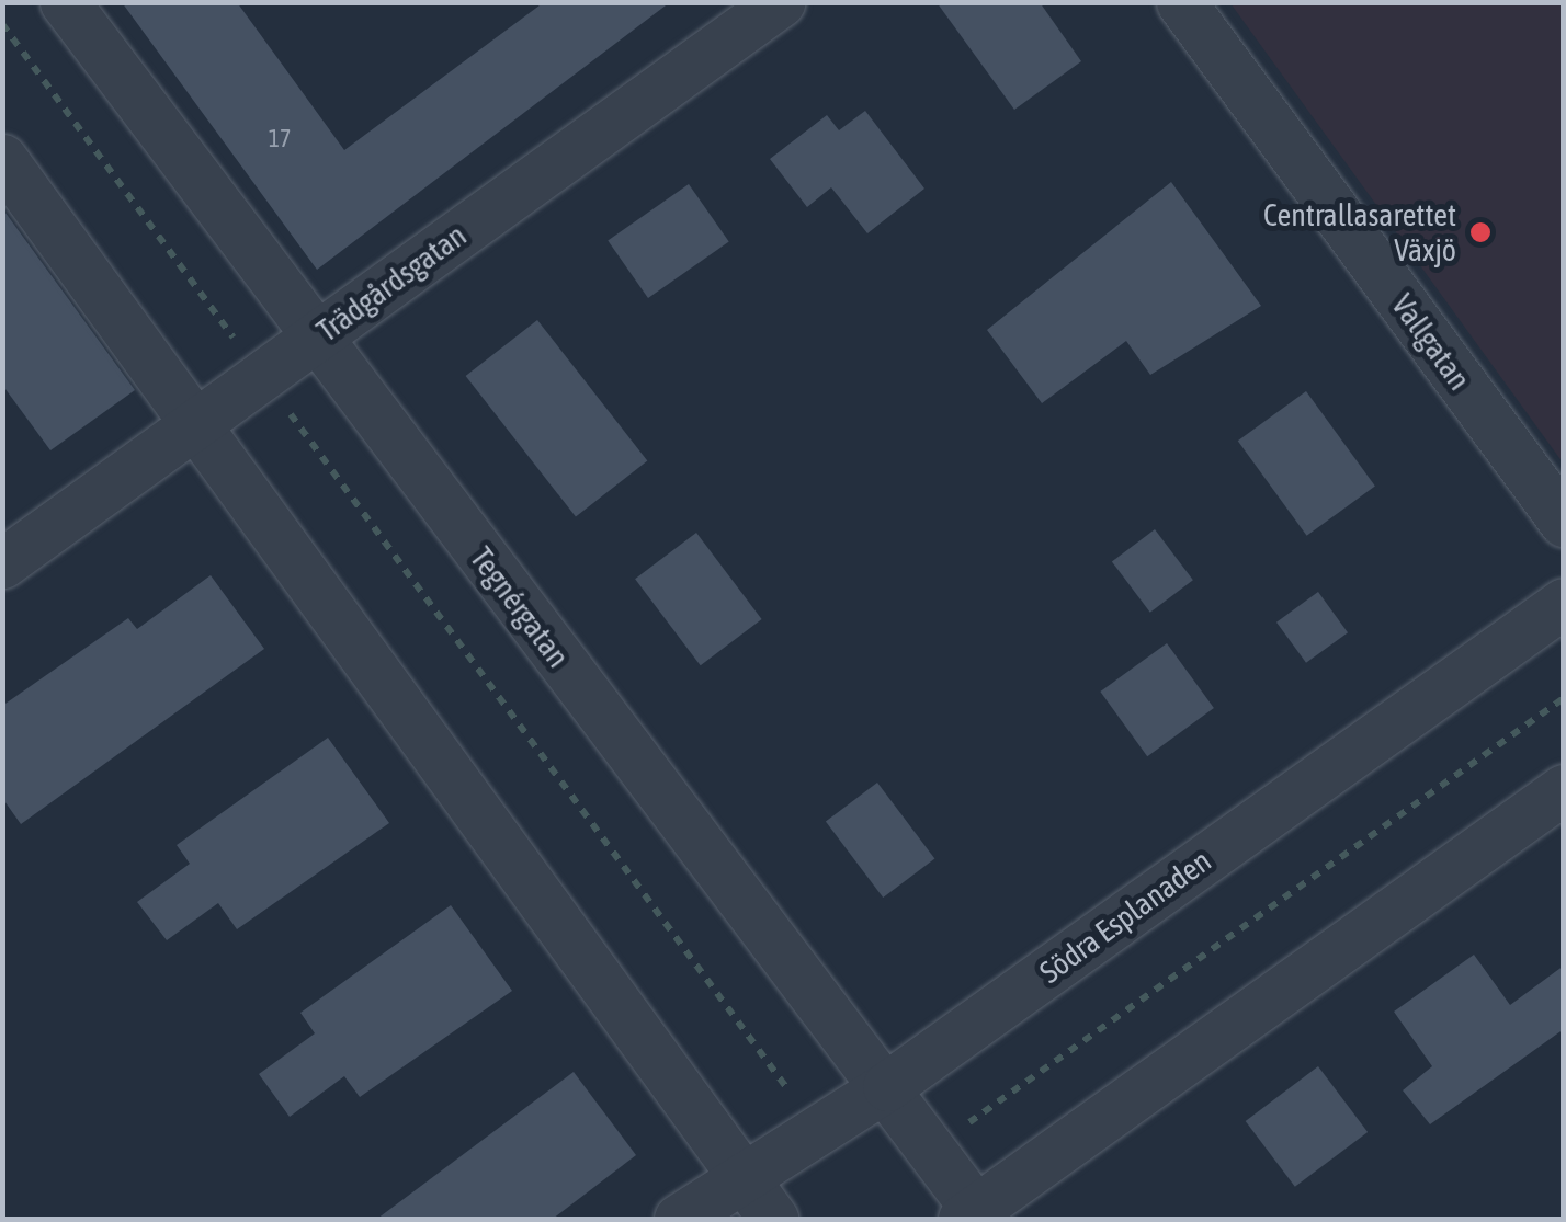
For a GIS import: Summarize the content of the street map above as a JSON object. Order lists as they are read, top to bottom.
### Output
{
  "streets": {
    "street": [
      "Trädgårdsgatan",
      "Vallgatan",
      "Tegnérgatan",
      "Södra Esplanaden"
    ]
  },
  "crossings": [
    ["Trädgårdsgatan", "Tegnérgatan"],
    ["Tegnérgatan", "Södra Esplanaden"]
  ],
  "places": ["Centrallasarettet Växjö"],
  "house_numbers": ["17"]
}
